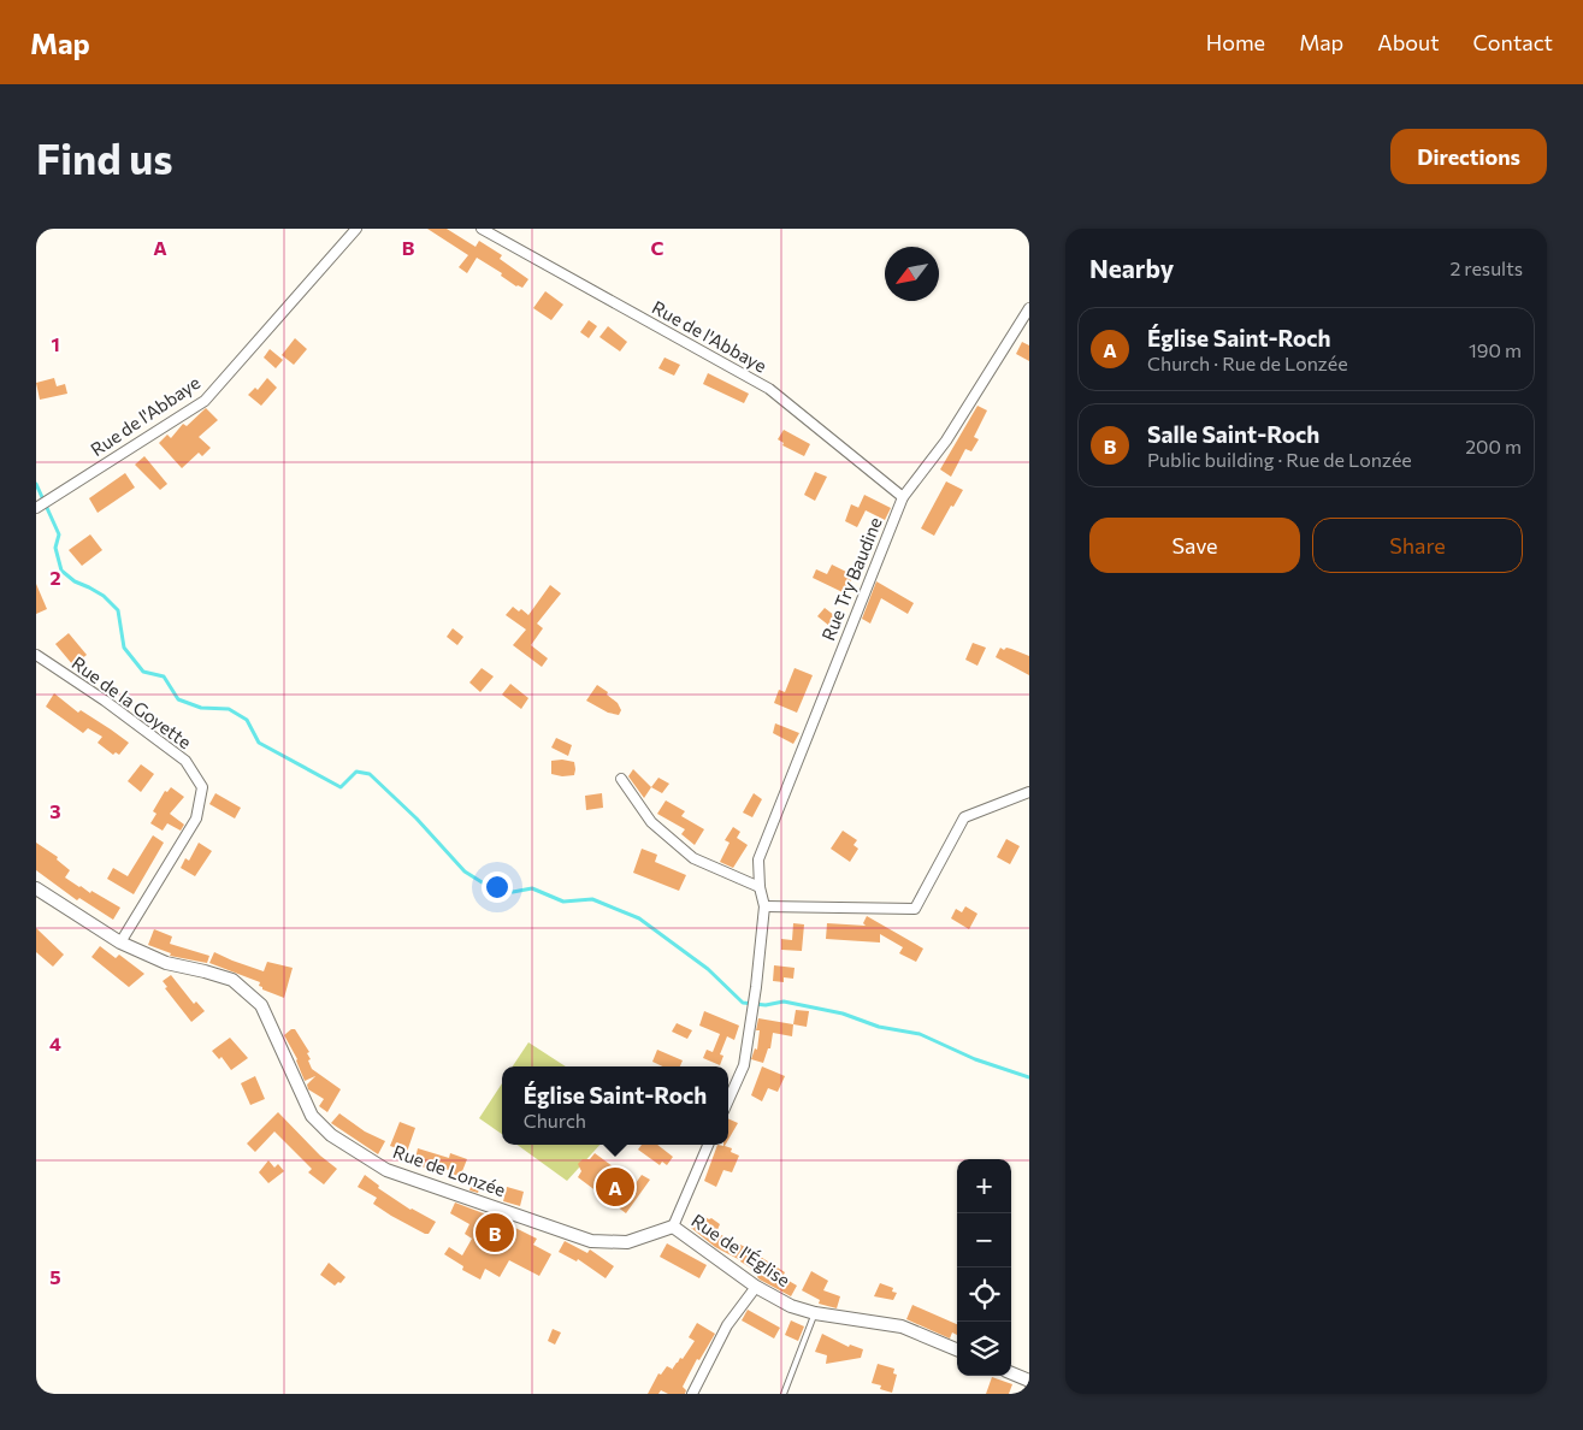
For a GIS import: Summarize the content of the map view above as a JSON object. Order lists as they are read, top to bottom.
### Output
{
  "streets": {
    "street": [
      "Rue de l'Abbaye",
      "Rue Try Baudine",
      "Rue de la Goyette",
      "Rue de Lonzée",
      "Rue de l'Église"
    ]
  },
  "crossings": [
    ["Rue de l'Abbaye", "Rue Try Baudine"],
    ["Rue de la Goyette", "Rue de Lonzée"],
    ["Rue de Lonzée", "Rue de l'Église"]
  ],
  "north": "bottom left",
  "page": {
    "header": "Map",
    "nav": [
      "Home",
      "Map",
      "About",
      "Contact"
    ],
    "buttons": [
      "Directions",
      ["Save", "Share"]
    ],
    "title": "Find us",
    "heading": ["Nearby", "2 results"],
    "list": [
      {
        "mark": "A",
        "name": "Église Saint-Roch",
        "note": "Church · Rue de Lonzée",
        "value": "190 m"
      },
      {
        "mark": "B",
        "name": "Salle Saint-Roch",
        "note": "Public building · Rue de Lonzée",
        "value": "200 m"
      }
    ],
    "popup": ["Église Saint-Roch", "Church"],
    "map_buttons": ["+", "−"],
    "pins": ["A", "B"]
  },
  "grid": {
    "columns": ["A", "B", "C"],
    "rows": [
      "1",
      "2",
      "3",
      "4",
      "5"
    ]
  }
}
